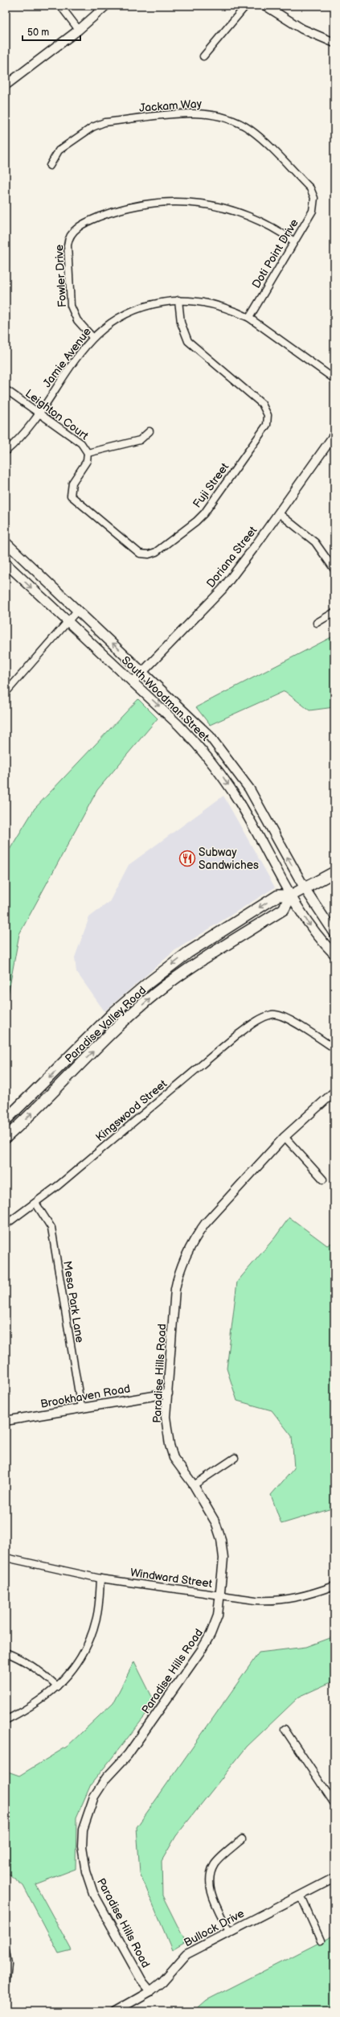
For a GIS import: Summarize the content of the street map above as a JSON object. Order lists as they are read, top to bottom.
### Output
{
  "streets": {
    "main road": ["South Woodman Street", "Paradise Valley Road"],
    "street": [
      "Jackam Way",
      "Doti Point Drive",
      "Fowler Drive",
      "Jamie Avenue",
      "Leighton Court",
      "Fuji Street",
      "Doriana Street",
      "Kingswood Street",
      "Mesa Park Lane",
      "Paradise Hills Road",
      "Brookhaven Road",
      "Windward Street",
      "Bullock Drive"
    ]
  },
  "crossings": [
    ["Jackam Way", "Doti Point Drive"],
    ["Doti Point Drive", "Fowler Drive"],
    ["Doti Point Drive", "Jamie Avenue"],
    ["Fowler Drive", "Jamie Avenue"],
    ["Jamie Avenue", "Leighton Court"],
    ["Jamie Avenue", "Fuji Street"],
    ["Leighton Court", "Fuji Street"],
    ["Doriana Street", "South Woodman Street"],
    ["South Woodman Street", "Paradise Valley Road"],
    ["Kingswood Street", "Mesa Park Lane"],
    ["Mesa Park Lane", "Brookhaven Road"],
    ["Paradise Hills Road", "Brookhaven Road"],
    ["Paradise Hills Road", "Windward Street"],
    ["Paradise Hills Road", "Bullock Drive"]
  ],
  "places": {
    "restaurant": ["Subway Sandwiches"]
  },
  "scale_bar": "50 m"
}
